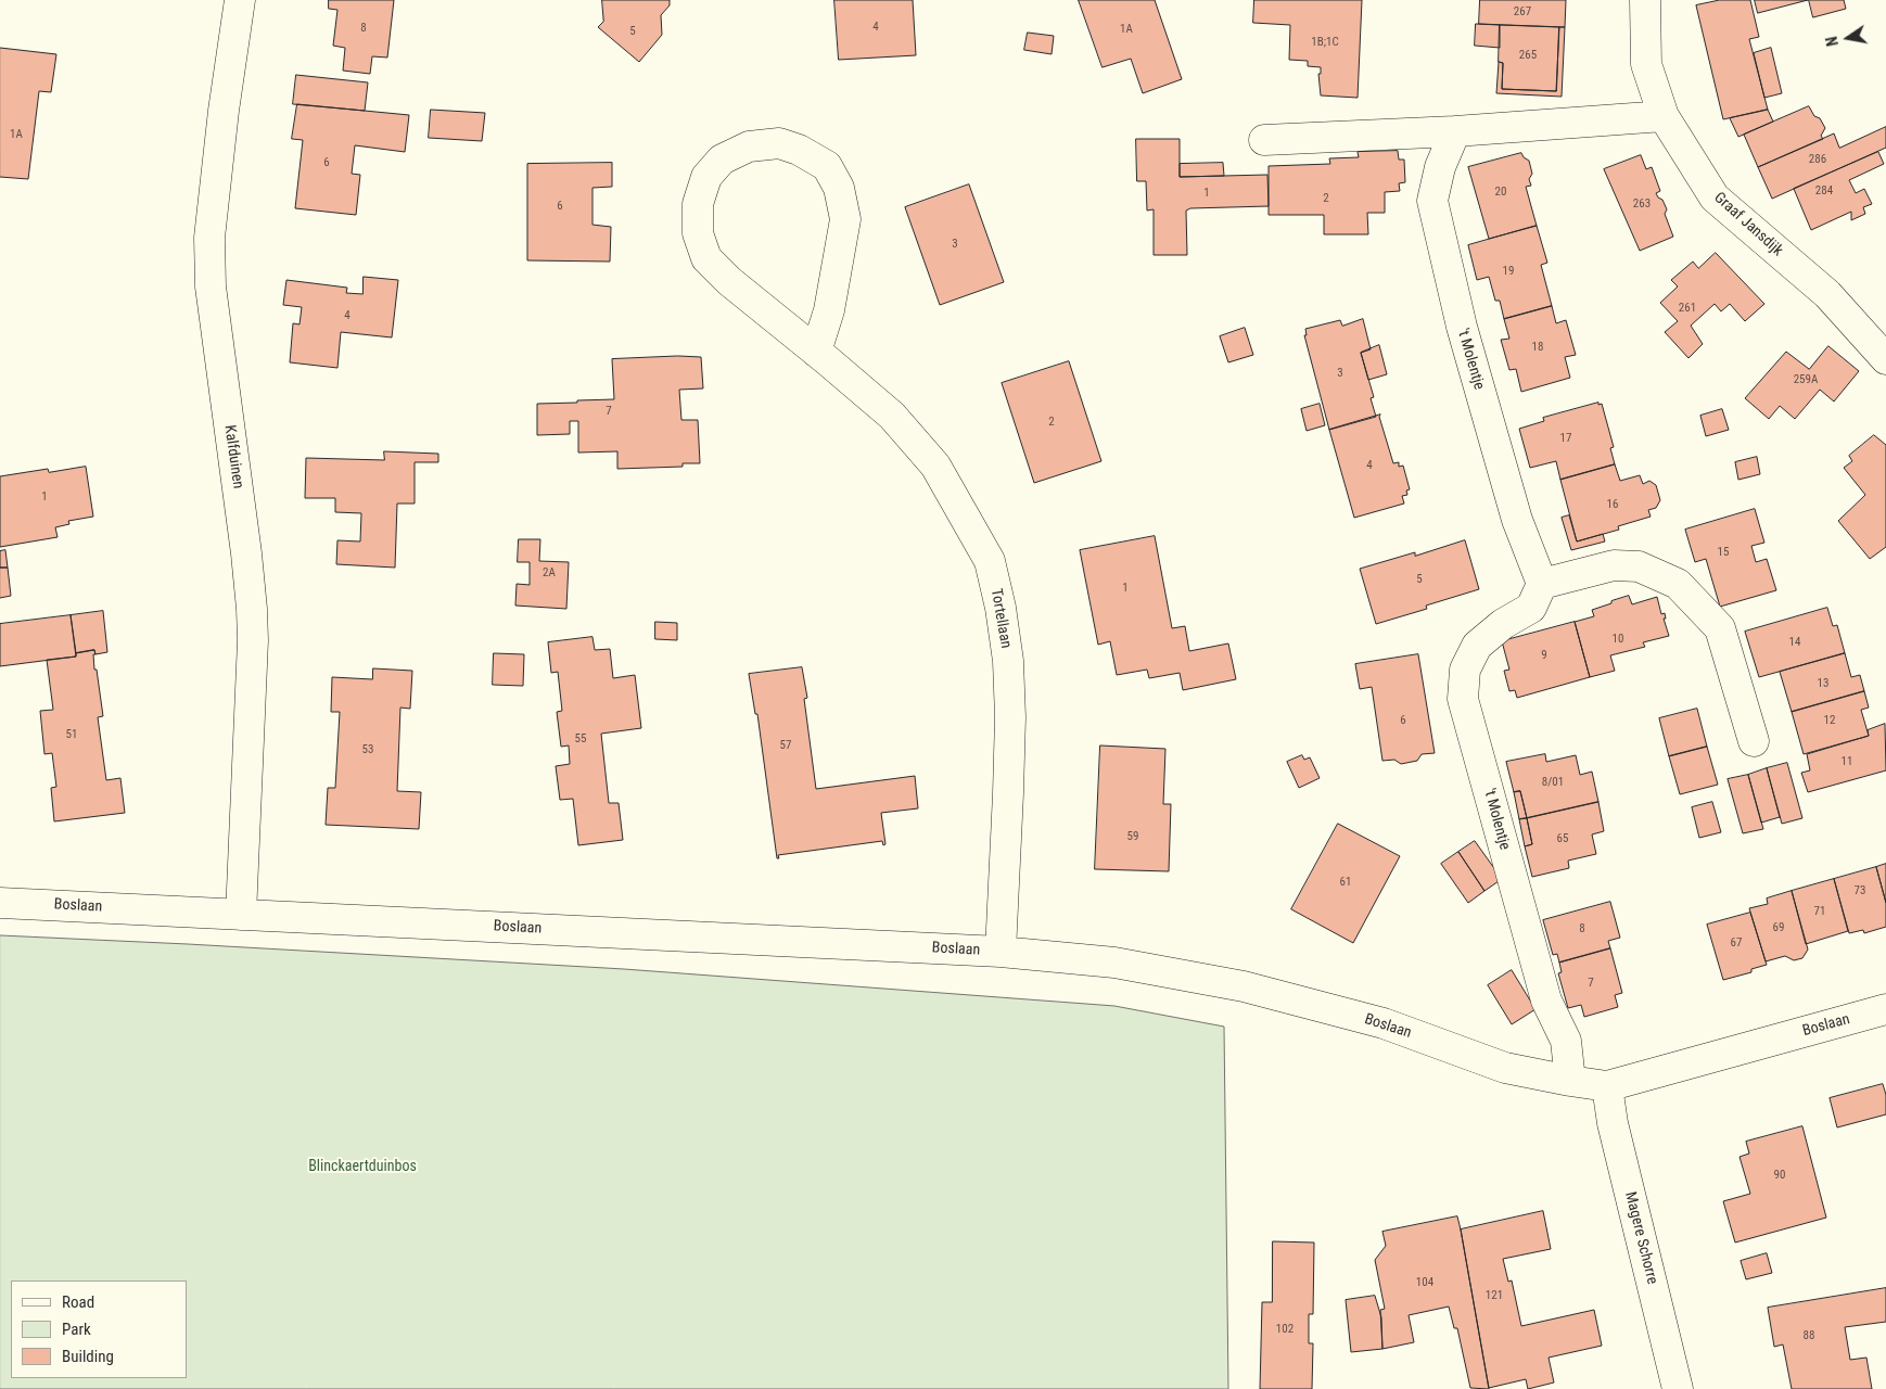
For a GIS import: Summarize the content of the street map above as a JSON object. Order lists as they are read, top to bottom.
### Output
{
  "streets": {
    "street": [
      "Graaf Jansdijk",
      "'t Molentje",
      "Kalfduinen",
      "Tortellaan",
      "Boslaan",
      "Magere Schorre"
    ]
  },
  "crossings": [
    ["'t Molentje", "Boslaan"],
    ["Kalfduinen", "Boslaan"],
    ["Tortellaan", "Boslaan"],
    ["Boslaan", "Magere Schorre"]
  ],
  "parks": ["Blinckaertduinbos"],
  "house_numbers": [
    "267",
    "4",
    "8",
    "1A",
    "5",
    "1B;1C",
    "265",
    "1A",
    "286",
    "6",
    "284",
    "20",
    "1",
    "2",
    "263",
    "6",
    "3",
    "19",
    "261",
    "4",
    "18",
    "3",
    "259A",
    "7",
    "2",
    "17",
    "4",
    "1",
    "16",
    "15",
    "2A",
    "5",
    "1",
    "10",
    "14",
    "9",
    "13",
    "6",
    "12",
    "51",
    "55",
    "57",
    "53",
    "11",
    "8/01",
    "59",
    "65",
    "61",
    "73",
    "71",
    "69",
    "8",
    "67",
    "7",
    "90",
    "104",
    "121",
    "102",
    "88"
  ],
  "legend": ["Road", "Park", "Building"],
  "north": "left"
}
